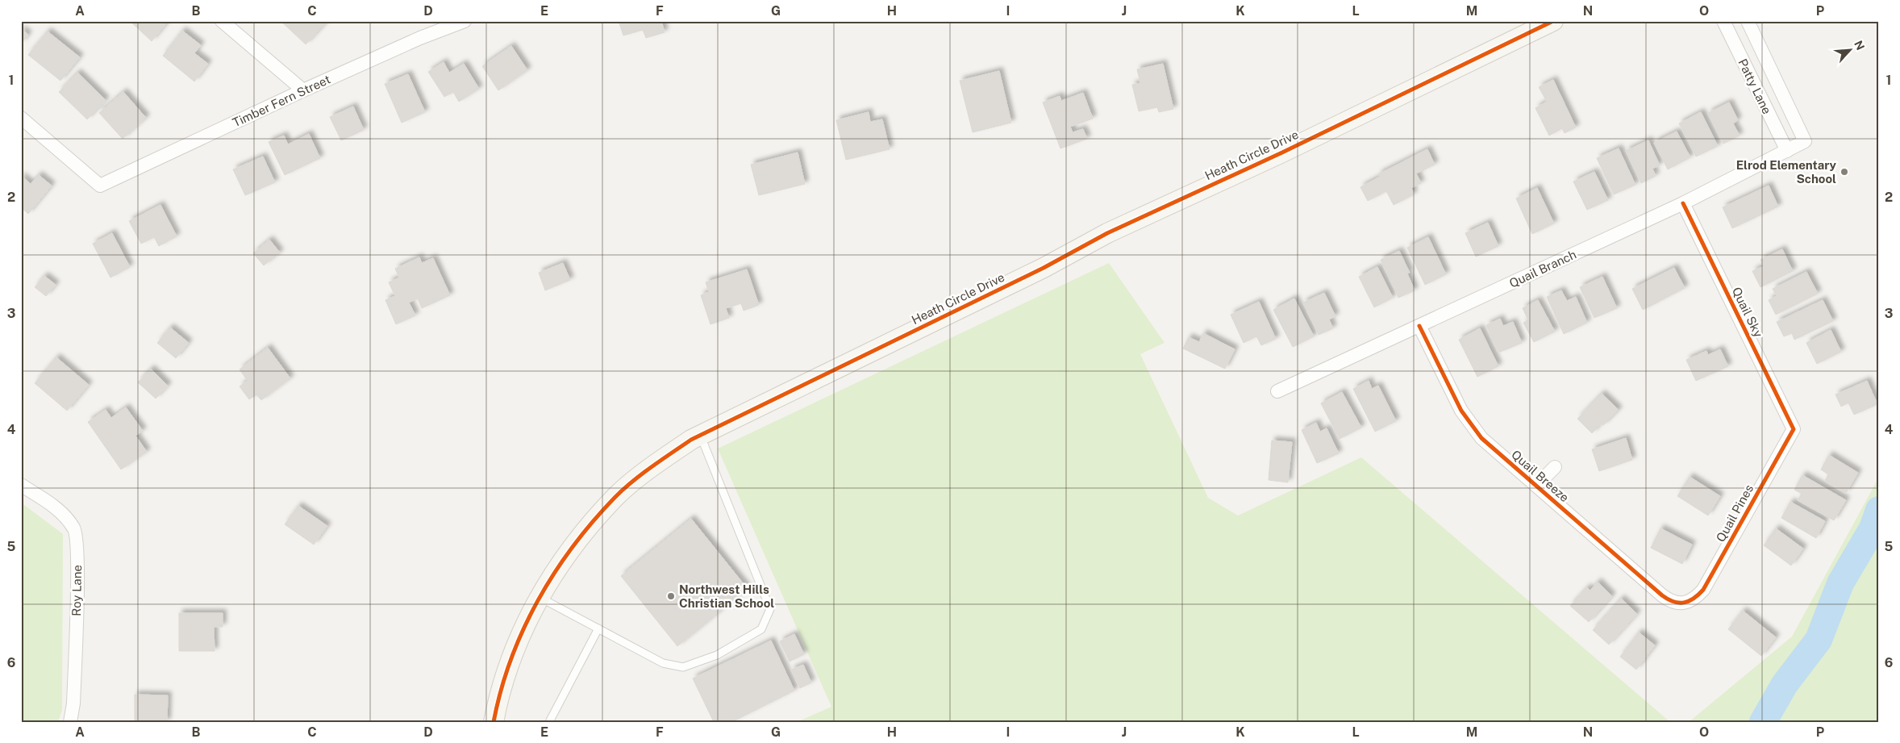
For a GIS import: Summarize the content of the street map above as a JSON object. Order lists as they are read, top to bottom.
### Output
{
  "streets": {
    "street": [
      "Patty Lane",
      "Timber Fern Street",
      "Heath Circle Drive",
      "Quail Branch",
      "Quail Sky",
      "Quail Breeze",
      "Quail Pines",
      "Roy Lane"
    ]
  },
  "crossings": [
    ["Patty Lane", "Quail Branch"],
    ["Quail Branch", "Quail Sky"],
    ["Quail Branch", "Quail Breeze"],
    ["Quail Sky", "Quail Pines"],
    ["Quail Breeze", "Quail Pines"]
  ],
  "places": ["Elrod Elementary School", "Northwest Hills Christian School"],
  "north": "top right",
  "grid": {
    "columns": [
      "A",
      "B",
      "C",
      "D",
      "E",
      "F",
      "G",
      "H",
      "I",
      "J",
      "K",
      "L",
      "M",
      "N",
      "O",
      "P"
    ],
    "rows": [
      "1",
      "2",
      "3",
      "4",
      "5",
      "6"
    ]
  }
}
